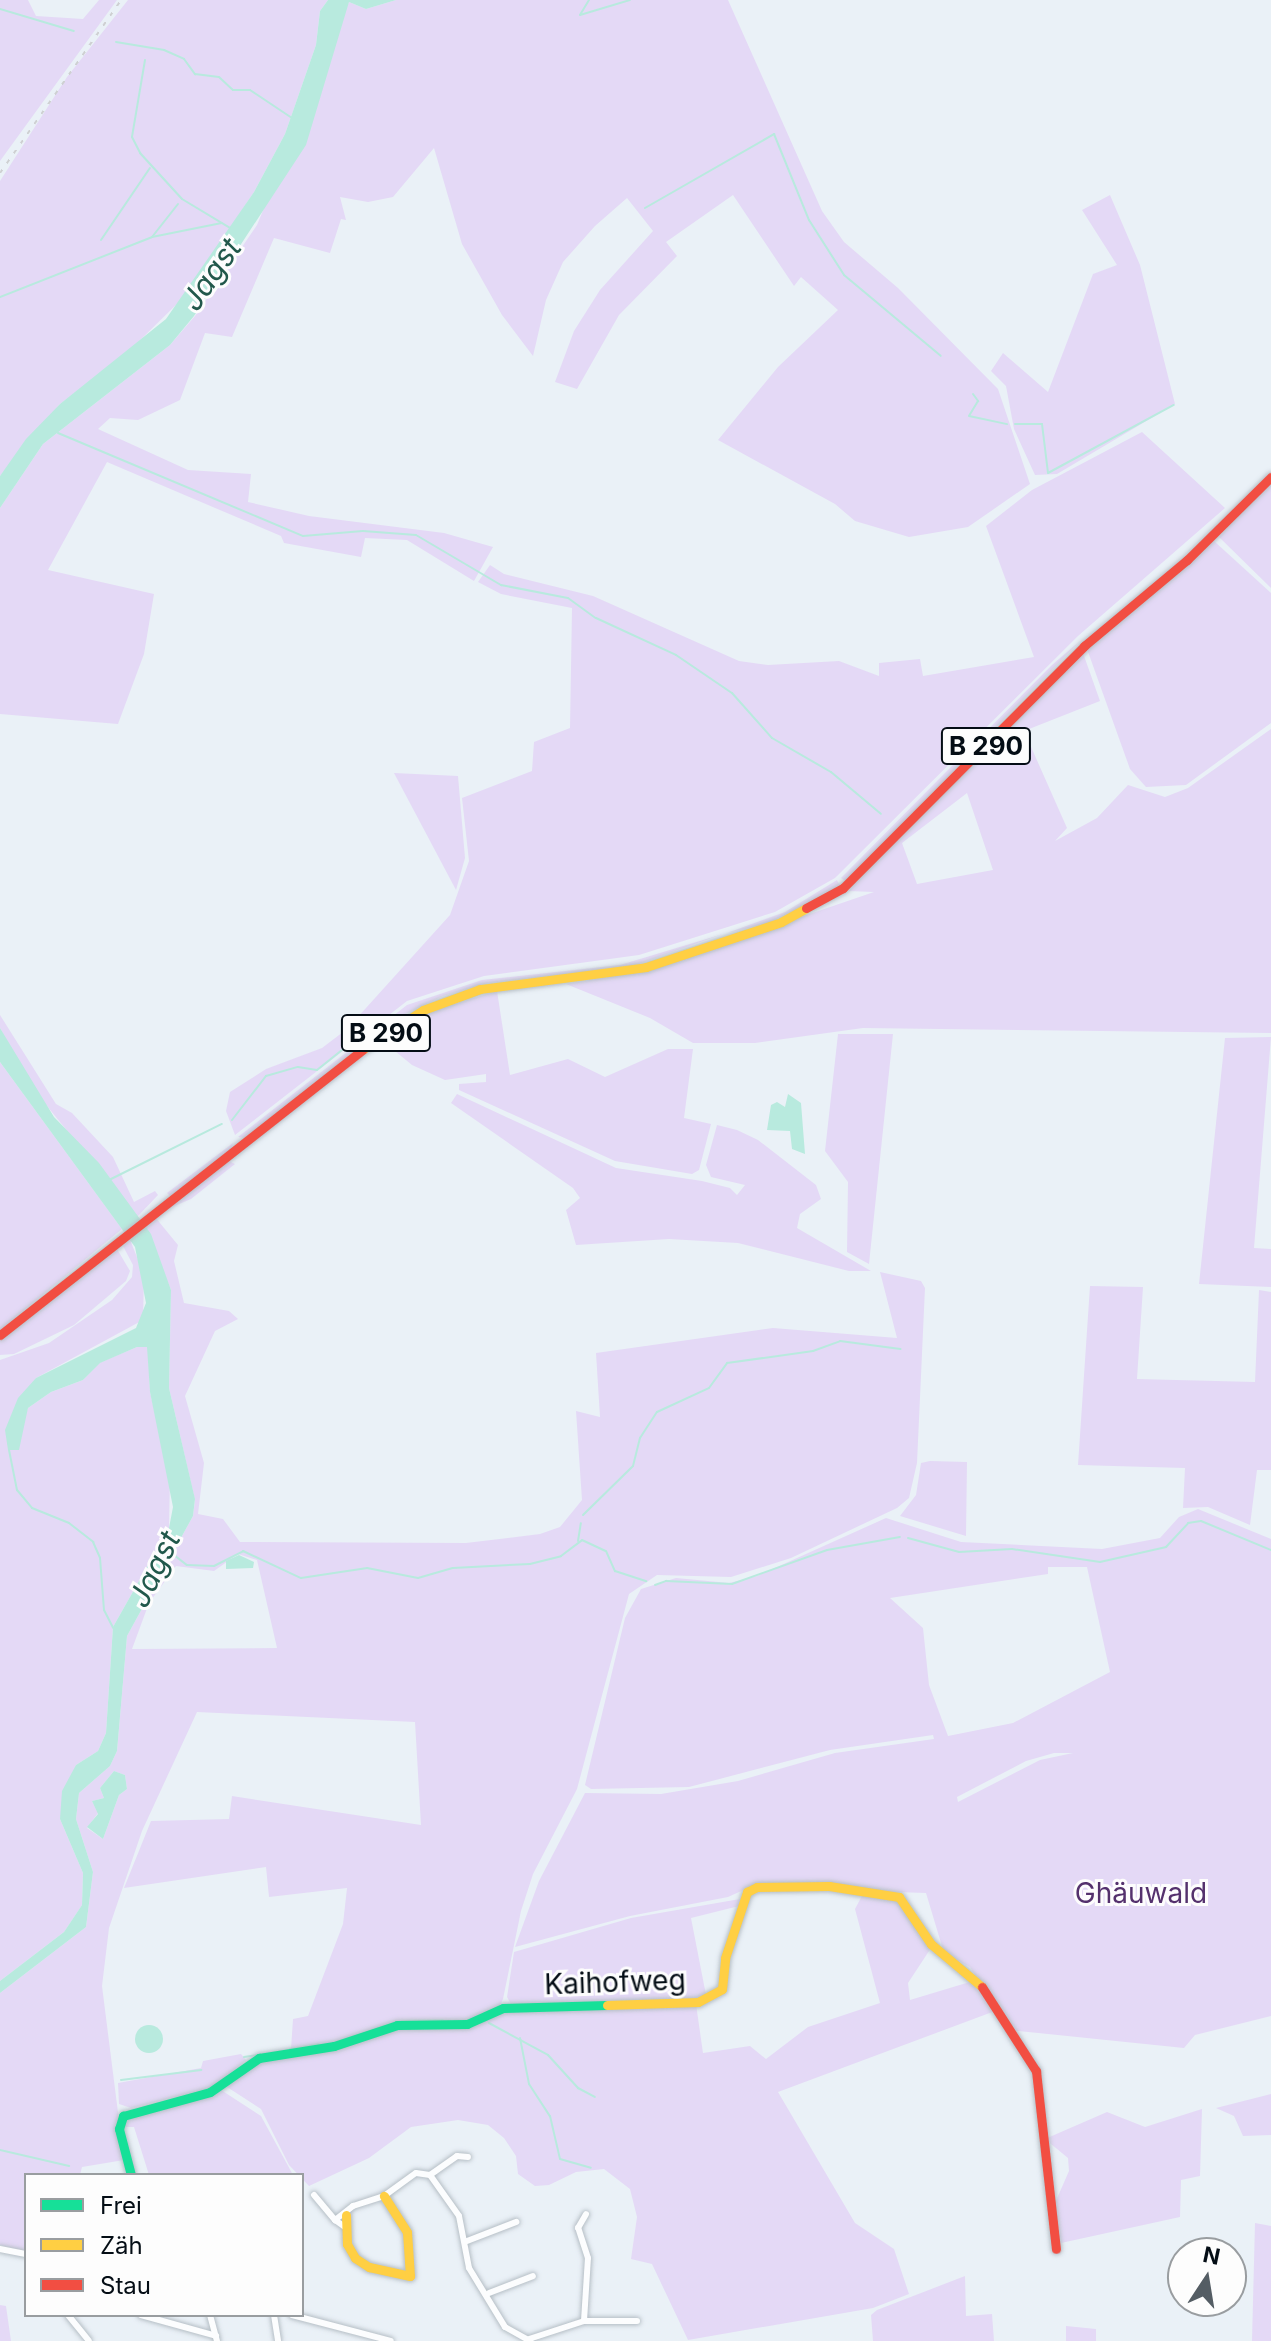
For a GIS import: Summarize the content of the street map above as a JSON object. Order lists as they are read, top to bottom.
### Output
{
  "streets": {
    "main road": ["B 290", "Kaihofweg"]
  },
  "water": ["Jagst"],
  "parks": ["Ghäuwald"],
  "legend": ["Frei", "Zäh", "Stau"],
  "north": "top"
}
